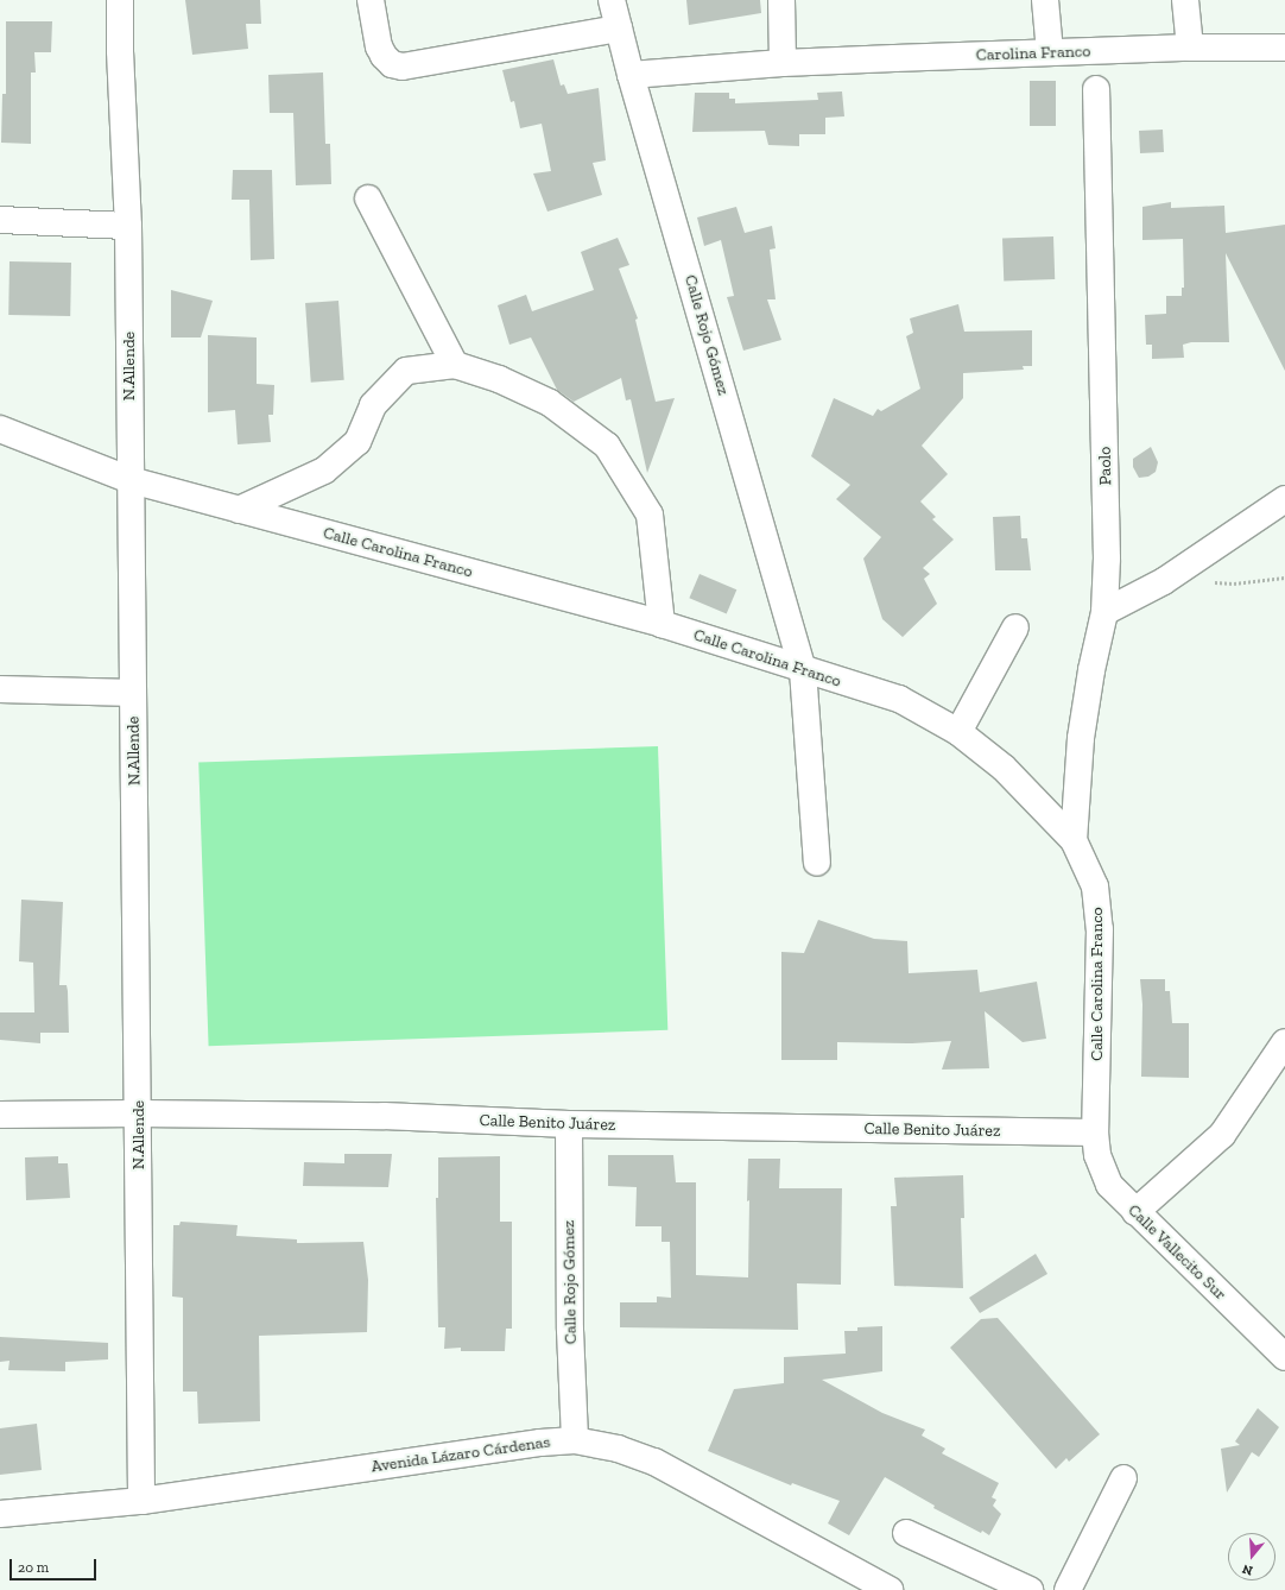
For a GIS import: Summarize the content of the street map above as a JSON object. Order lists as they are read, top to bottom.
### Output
{
  "streets": {
    "street": [
      "Carolina Franco",
      "Calle Rojo Gómez",
      "N.Allende",
      "Paolo",
      "Calle Carolina Franco",
      "Calle Benito Juárez",
      "Calle Vallecito Sur",
      "Avenida Lázaro Cárdenas"
    ]
  },
  "crossings": [
    ["Carolina Franco", "Calle Rojo Gómez"],
    ["Calle Rojo Gómez", "Calle Carolina Franco"],
    ["Calle Rojo Gómez", "Calle Benito Juárez"],
    ["Calle Rojo Gómez", "Avenida Lázaro Cárdenas"],
    ["N.Allende", "Calle Carolina Franco"],
    ["N.Allende", "Calle Benito Juárez"],
    ["N.Allende", "Avenida Lázaro Cárdenas"],
    ["Paolo", "Calle Carolina Franco"],
    ["Calle Carolina Franco", "Calle Benito Juárez"],
    ["Calle Carolina Franco", "Calle Vallecito Sur"],
    ["Calle Benito Juárez", "Calle Vallecito Sur"]
  ],
  "scale_bar": "20 m",
  "north": "bottom"
}
